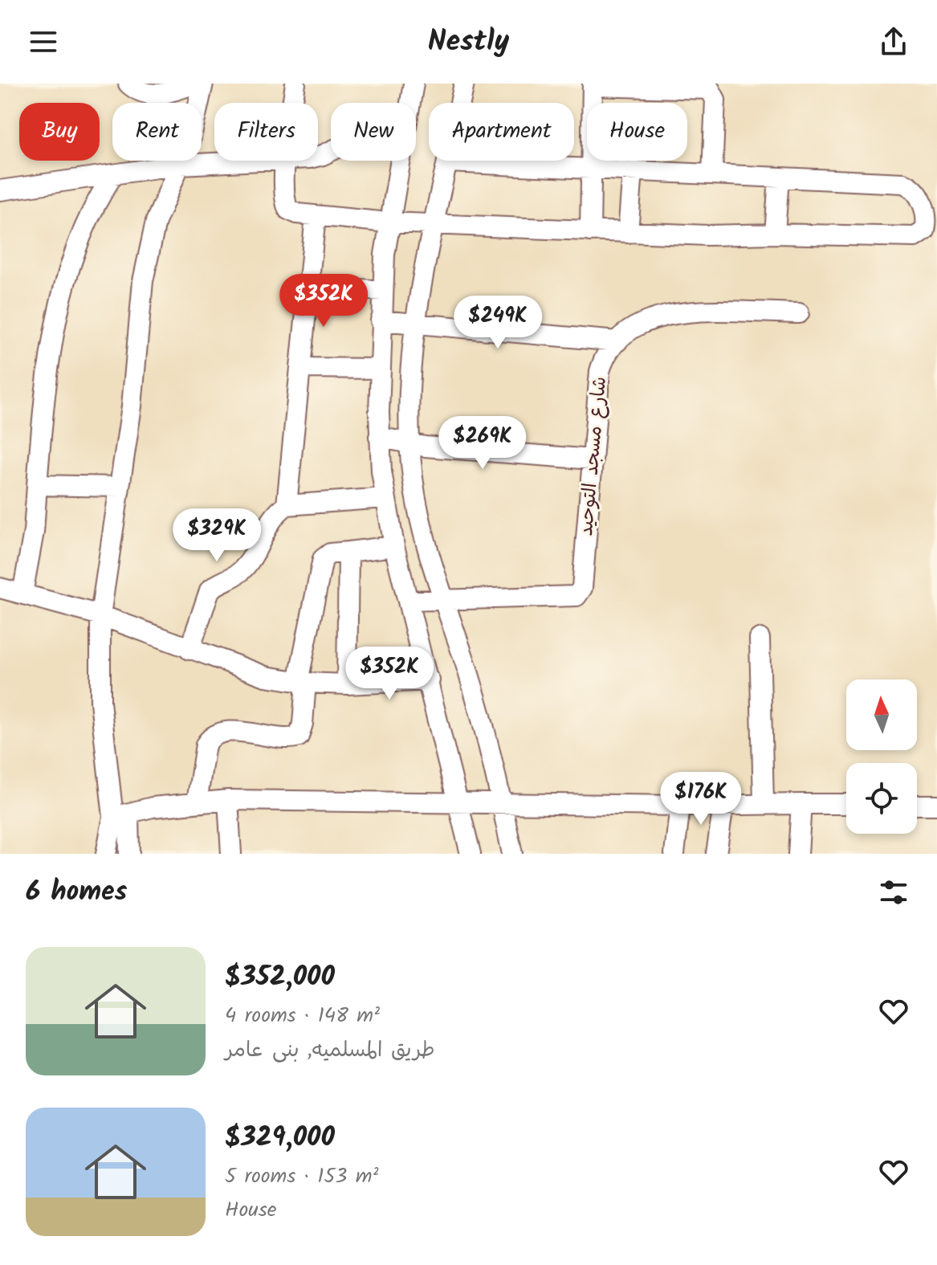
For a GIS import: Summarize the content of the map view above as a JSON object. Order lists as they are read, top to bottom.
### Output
{
  "streets": {
    "street": ["شارع مسجد التوحيد"]
  },
  "north": "top",
  "page": {
    "header": "Nestly",
    "chip": [
      "Buy",
      "Rent",
      "Filters",
      "New",
      "Apartment",
      "House"
    ],
    "price": [
      "$352K",
      "$249K",
      "$269K",
      "$329K",
      "$352K",
      "$176K"
    ],
    "heading": "6 homes",
    "list": [
      {
        "name": "$352,000",
        "note": "4 rooms · 148 m² · طريق المسلميه, بنى عامر"
      },
      {
        "name": "$329,000",
        "note": "5 rooms · 153 m² · House"
      }
    ]
  }
}
